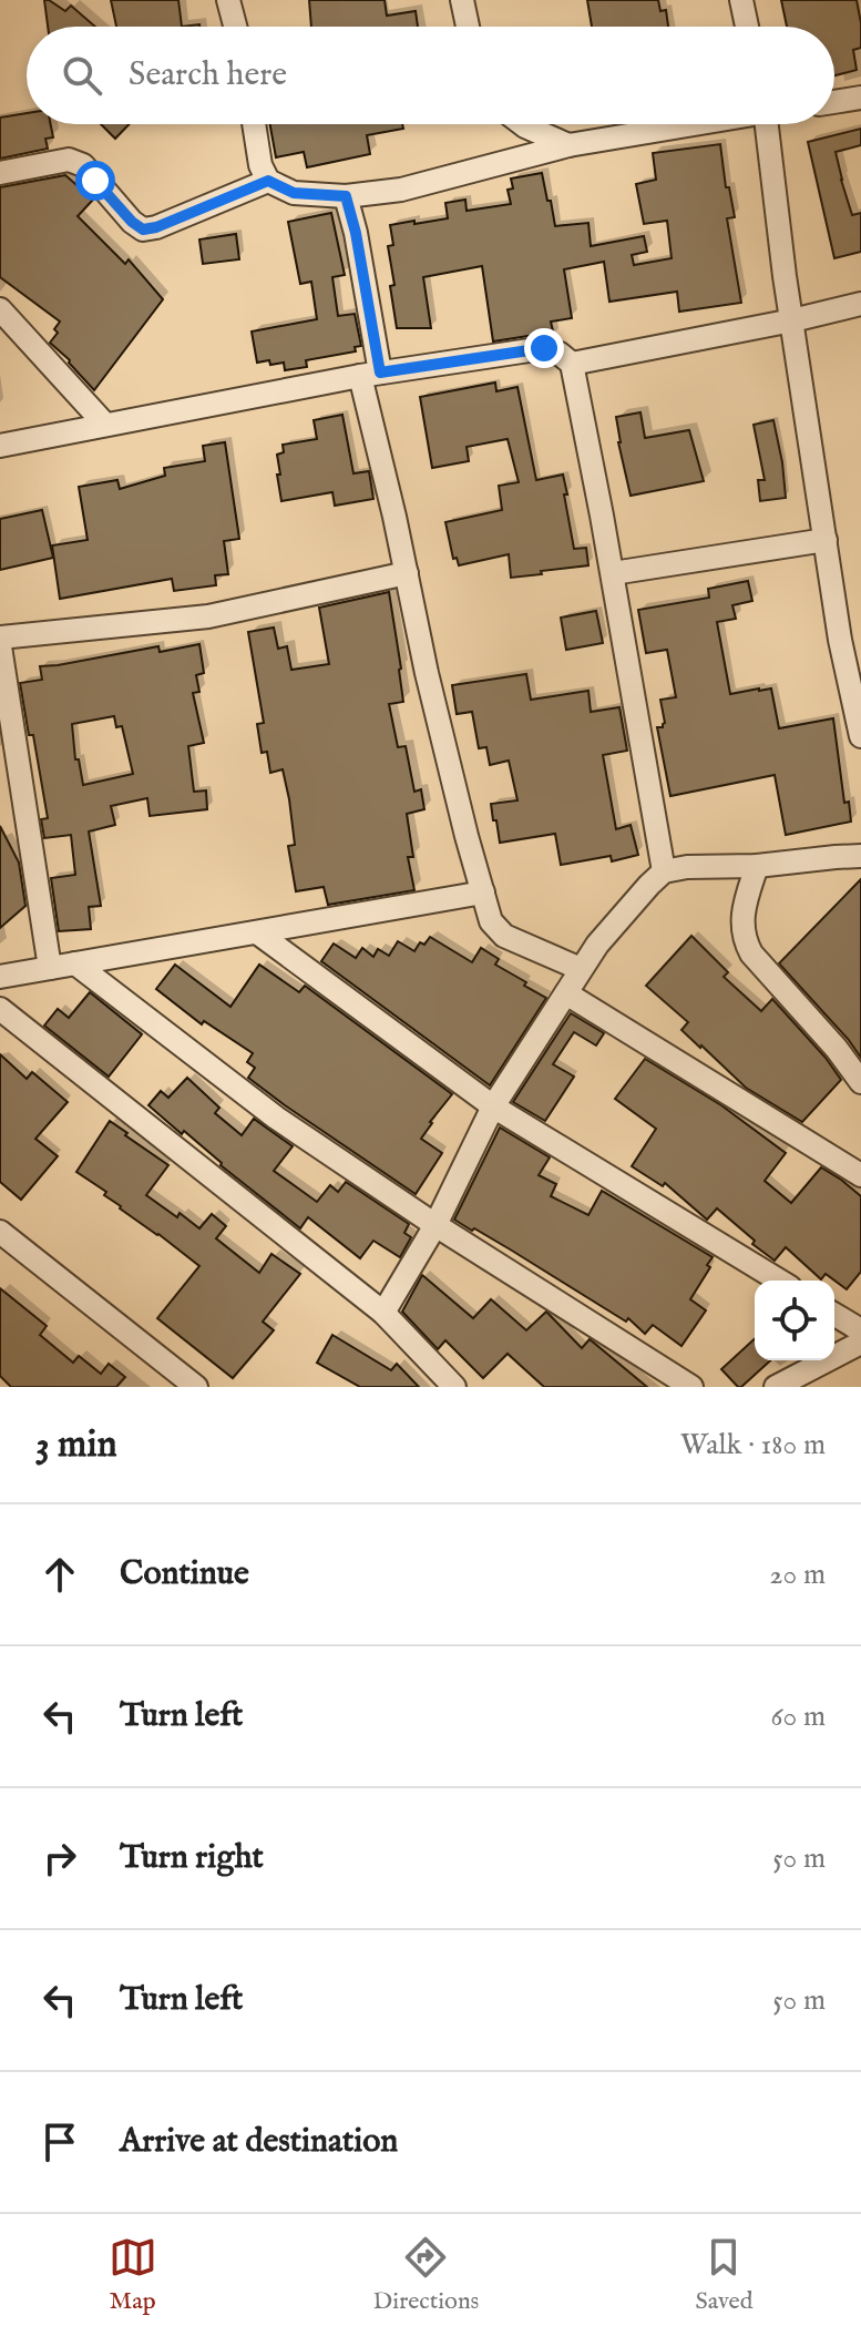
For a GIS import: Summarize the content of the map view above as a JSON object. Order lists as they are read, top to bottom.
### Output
{
  "page": {
    "search": "Search here",
    "heading": ["3 min", "Walk · 180 m"],
    "list": [
      ["Continue", "20 m"],
      ["Turn left", "60 m"],
      ["Turn right", "50 m"],
      ["Turn left", "50 m"],
      "Arrive at destination"
    ],
    "nav": ["Map", "Directions", "Saved"]
  }
}
